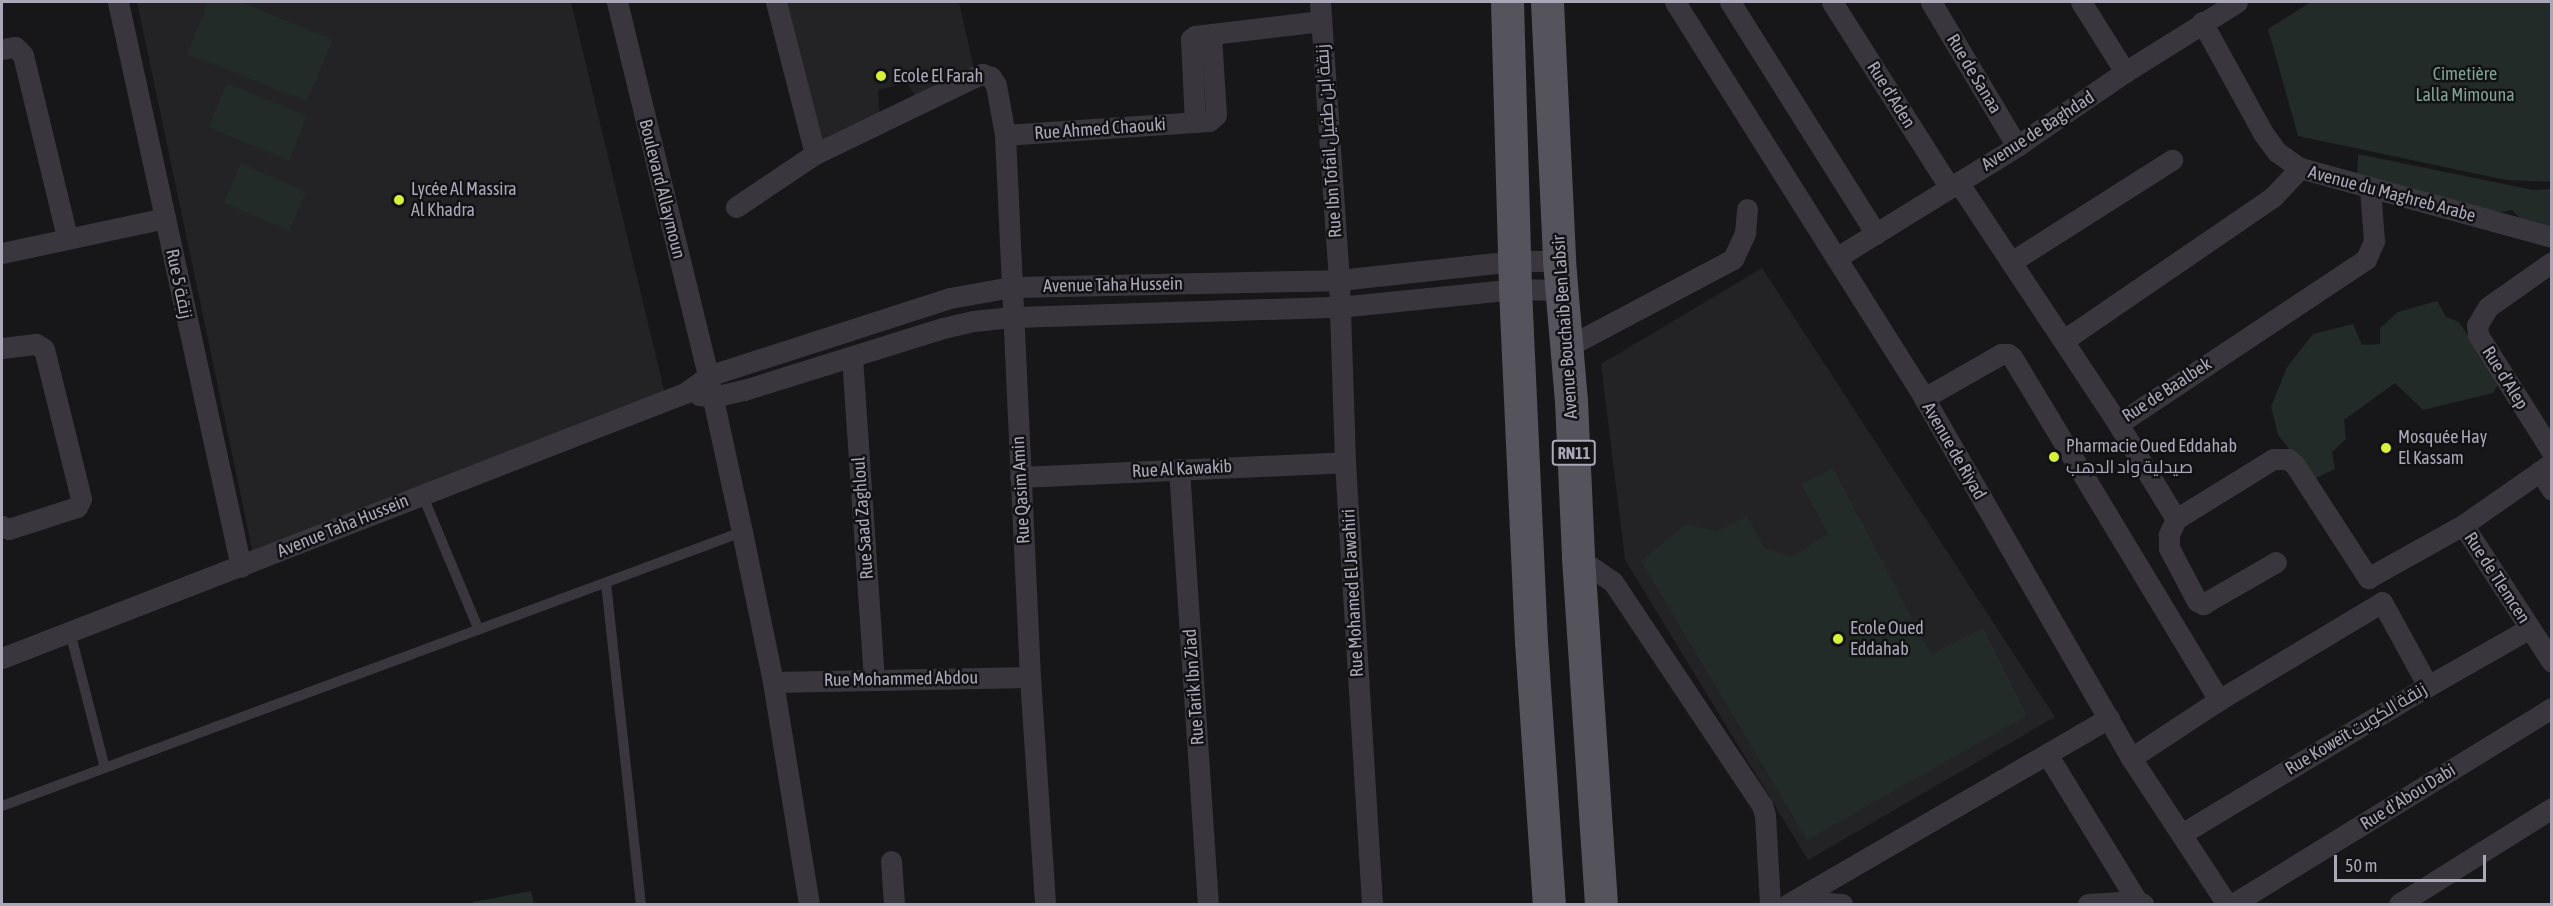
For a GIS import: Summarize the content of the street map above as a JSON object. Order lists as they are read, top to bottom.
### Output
{
  "streets": {
    "main road": ["Avenue Bouchaib Ben Labsir", "RN11"],
    "street": [
      "Rue de Sanaa",
      "Rue d'Aden",
      "Rue Ahmed Chaouki",
      "Avenue de Baghdad",
      "Rue Ibn Tofail زنقة ابن طفيل",
      "Boulevard Allaymoun",
      "Avenue du Maghreb Arabe",
      "Rue 5 زنقة",
      "Avenue Taha Hussein",
      "Rue d'Alep",
      "Rue de Baalbek",
      "Avenue de Riyad",
      "Rue Al Kawakib",
      "Rue Qasim Amin",
      "Rue Saad Zaghloul",
      "Rue de Tlemcen",
      "Rue Mohamed El Jawahiri",
      "Rue Mohammed Abdou",
      "Rue Tarik Ibn Ziad",
      "Rue Koweït زنقة الكويت",
      "Rue d'Abou Dabi"
    ]
  },
  "crossings": [
    ["Rue de Sanaa", "Avenue de Baghdad"],
    ["Rue d'Aden", "Avenue de Baghdad"],
    ["Rue d'Aden", "Rue de Baalbek"],
    ["Rue Ahmed Chaouki", "Rue Ibn Tofail زنقة ابن طفيل"],
    ["Rue Ahmed Chaouki", "Rue Qasim Amin"],
    ["Avenue de Baghdad", "Avenue du Maghreb Arabe"],
    ["Avenue de Baghdad", "Rue de Baalbek"],
    ["Avenue de Baghdad", "Avenue de Riyad"],
    ["Rue Ibn Tofail زنقة ابن طفيل", "Avenue Taha Hussein"],
    ["Rue Ibn Tofail زنقة ابن طفيل", "Rue Mohamed El Jawahiri"],
    ["Boulevard Allaymoun", "Avenue Taha Hussein"],
    ["Boulevard Allaymoun", "Rue Mohammed Abdou"],
    ["Avenue du Maghreb Arabe", "Rue de Baalbek"],
    ["Rue 5 زنقة", "Avenue Taha Hussein"],
    ["Avenue Taha Hussein", "Avenue Bouchaib Ben Labsir"],
    ["Avenue Taha Hussein", "Rue Qasim Amin"],
    ["Avenue Taha Hussein", "Rue Saad Zaghloul"],
    ["Avenue Taha Hussein", "Rue Mohamed El Jawahiri"],
    ["Avenue de Riyad", "Rue Koweït زنقة الكويت"],
    ["Rue Al Kawakib", "Rue Qasim Amin"],
    ["Rue Al Kawakib", "Rue Mohamed El Jawahiri"],
    ["Rue Al Kawakib", "Rue Tarik Ibn Ziad"],
    ["Rue Qasim Amin", "Rue Mohammed Abdou"],
    ["Rue Saad Zaghloul", "Rue Mohammed Abdou"],
    ["Rue de Tlemcen", "Rue Koweït زنقة الكويت"]
  ],
  "parks": ["Cimetière Lalla Mimouna"],
  "places": [
    "Ecole El Farah",
    "Lycée Al Massira Al Khadra",
    "Mosquée Hay El Kassam",
    "Pharmacie Oued Eddahab صيدلية واد الدهب",
    "Ecole Oued Eddahab"
  ],
  "scale_bar": "50 m"
}
